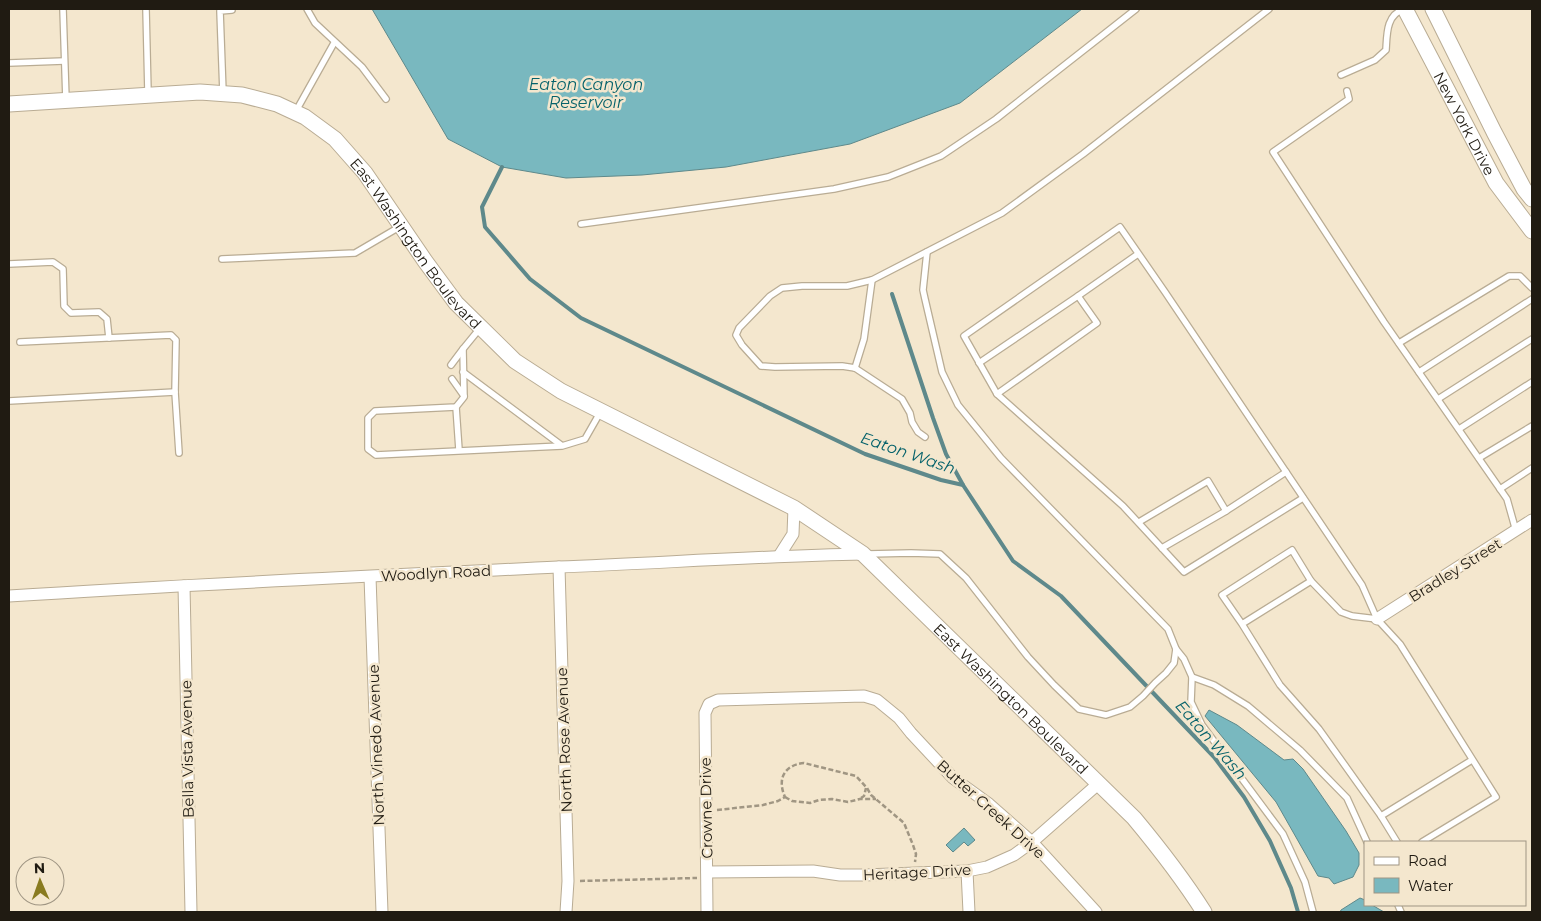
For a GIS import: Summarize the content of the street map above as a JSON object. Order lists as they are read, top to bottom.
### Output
{
  "streets": {
    "main road": ["New York Drive", "East Washington Boulevard"],
    "street": [
      "Bradley Street",
      "Woodlyn Road",
      "North Rose Avenue",
      "North Vinedo Avenue",
      "Bella Vista Avenue",
      "Crowne Drive",
      "Butter Creek Drive",
      "Heritage Drive"
    ]
  },
  "crossings": [
    ["East Washington Boulevard", "Woodlyn Road"],
    ["East Washington Boulevard", "Heritage Drive"],
    ["Woodlyn Road", "North Rose Avenue"],
    ["Woodlyn Road", "North Vinedo Avenue"],
    ["Woodlyn Road", "Bella Vista Avenue"],
    ["Crowne Drive", "Butter Creek Drive"],
    ["Crowne Drive", "Heritage Drive"],
    ["Butter Creek Drive", "Heritage Drive"]
  ],
  "water": ["Eaton Canyon Reservoir", "Eaton Wash"],
  "legend": ["Road", "Water"],
  "north": "top"
}
